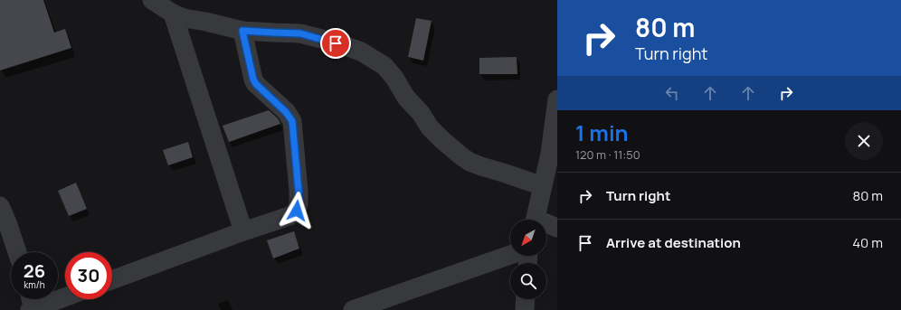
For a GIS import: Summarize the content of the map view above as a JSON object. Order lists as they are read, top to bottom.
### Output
{
  "north": "bottom left",
  "page": {
    "turn": ["80 m", "Turn right"],
    "heading": ["1 min", "120 m · 11:50"],
    "list": [
      {
        "name": "Turn right",
        "value": "80 m"
      },
      {
        "name": "Arrive at destination",
        "value": "40 m"
      }
    ],
    "speed": "26 km/h",
    "limit": "30"
  }
}
